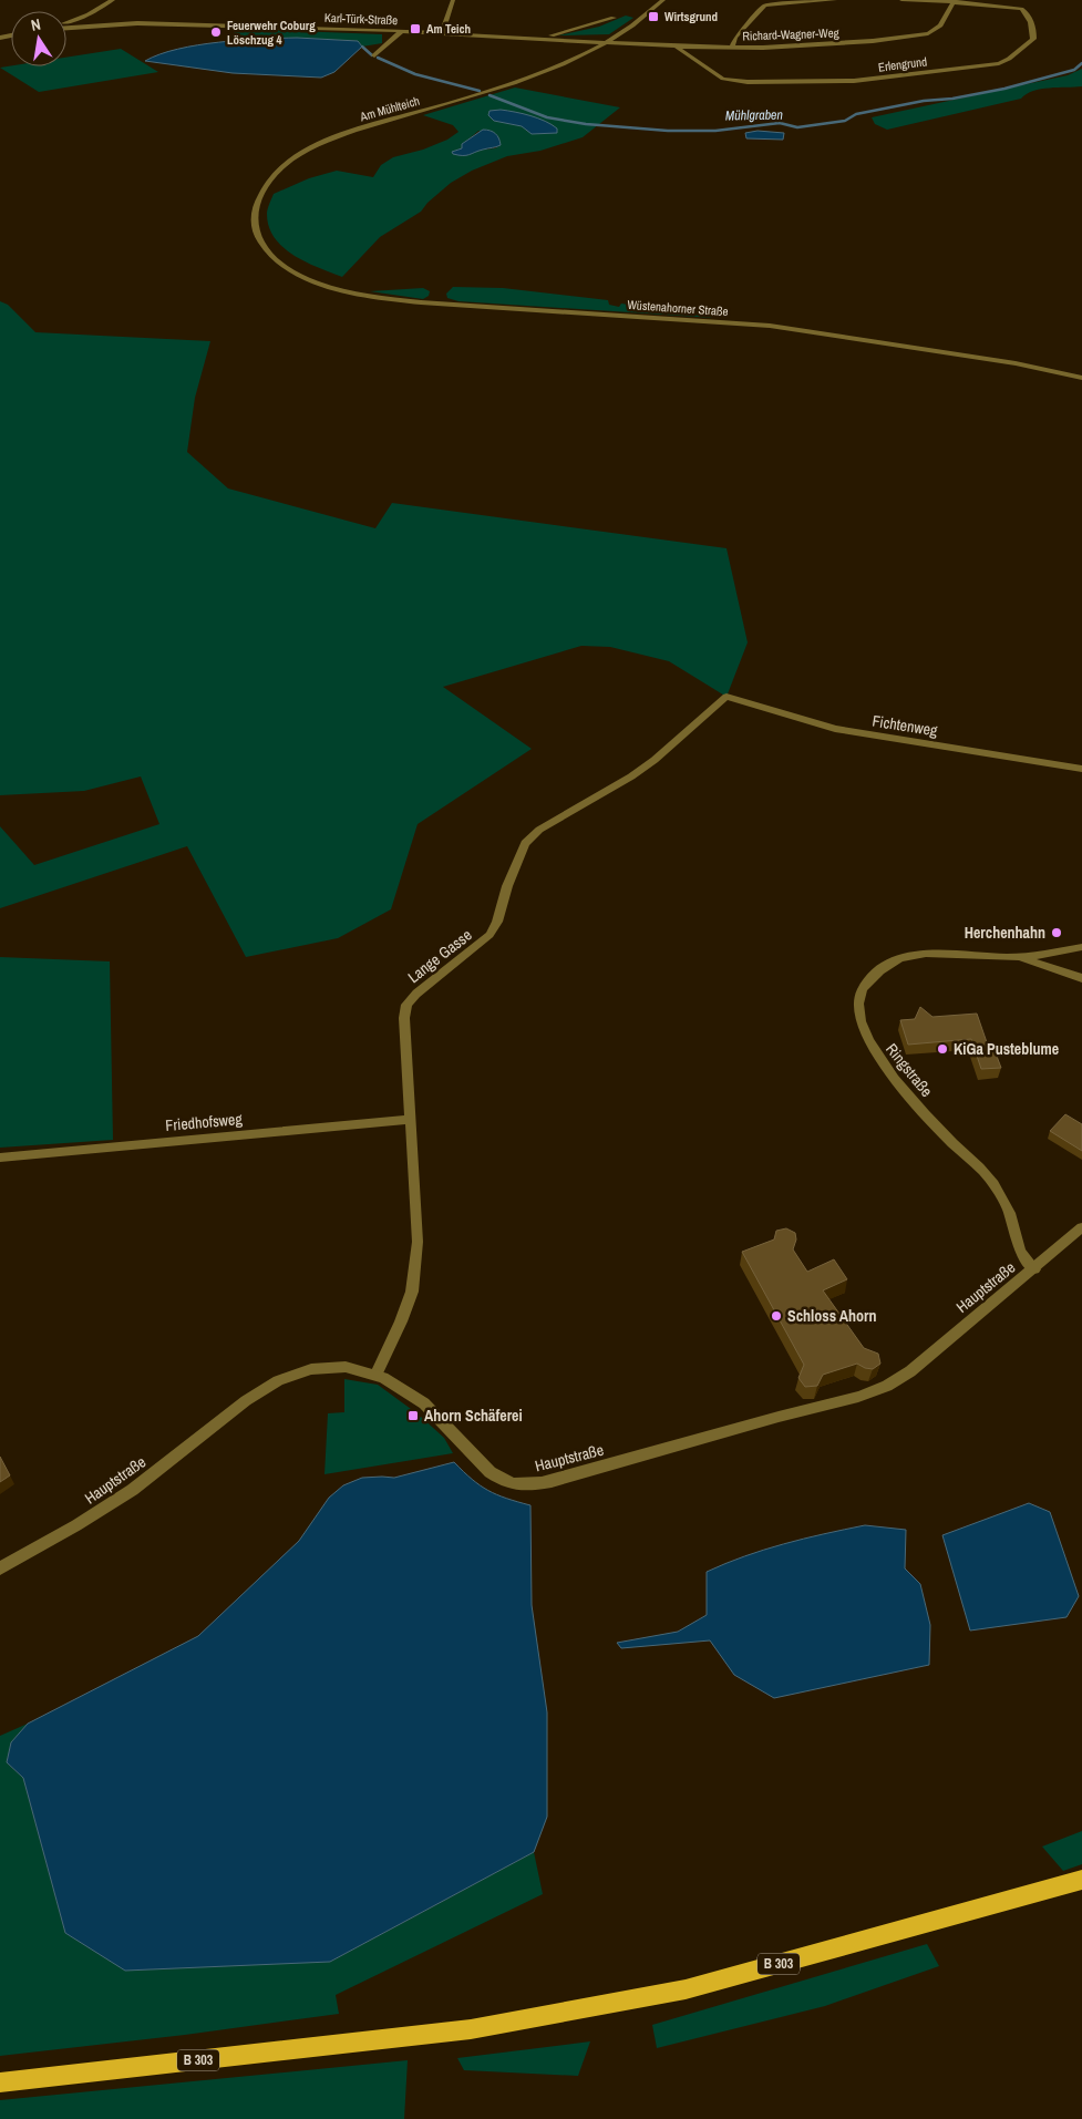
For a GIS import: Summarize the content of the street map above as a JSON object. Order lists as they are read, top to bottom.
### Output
{
  "streets": {
    "main road": ["B 303"],
    "street": [
      "Karl-Türk-Straße",
      "Richard-Wagner-Weg",
      "Erlengrund",
      "Am Mühlteich",
      "Wüstenahorner Straße",
      "Fichtenweg",
      "Lange Gasse",
      "Ringstraße",
      "Friedhofsweg",
      "Hauptstraße"
    ]
  },
  "crossings": [
    ["Karl-Türk-Straße", "Richard-Wagner-Weg"],
    ["Karl-Türk-Straße", "Am Mühlteich"],
    ["Richard-Wagner-Weg", "Erlengrund"],
    ["Richard-Wagner-Weg", "Am Mühlteich"],
    ["Am Mühlteich", "Wüstenahorner Straße"],
    ["Fichtenweg", "Lange Gasse"],
    ["Lange Gasse", "Friedhofsweg"],
    ["Lange Gasse", "Hauptstraße"],
    ["Ringstraße", "Hauptstraße"]
  ],
  "water": ["Mühlgraben"],
  "places": {
    "transit": ["Wirtsgrund", "Am Teich", "Ahorn Schäferei"],
    "other": [
      "Feuerwehr Coburg Löschzug 4",
      "Herchenhahn",
      "KiGa Pusteblume",
      "Schloss Ahorn"
    ]
  },
  "north": "top"
}
